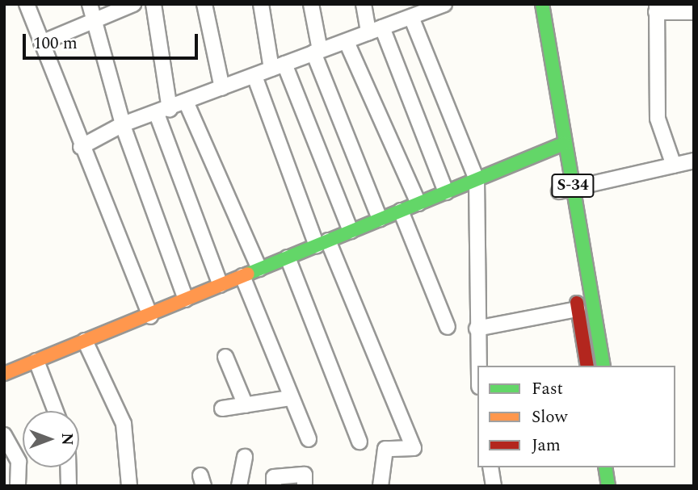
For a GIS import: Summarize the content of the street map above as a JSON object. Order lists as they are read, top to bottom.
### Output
{
  "streets": {
    "main road": ["S-34"]
  },
  "legend": ["Fast", "Slow", "Jam"],
  "scale_bar": "100 m",
  "north": "right"
}
